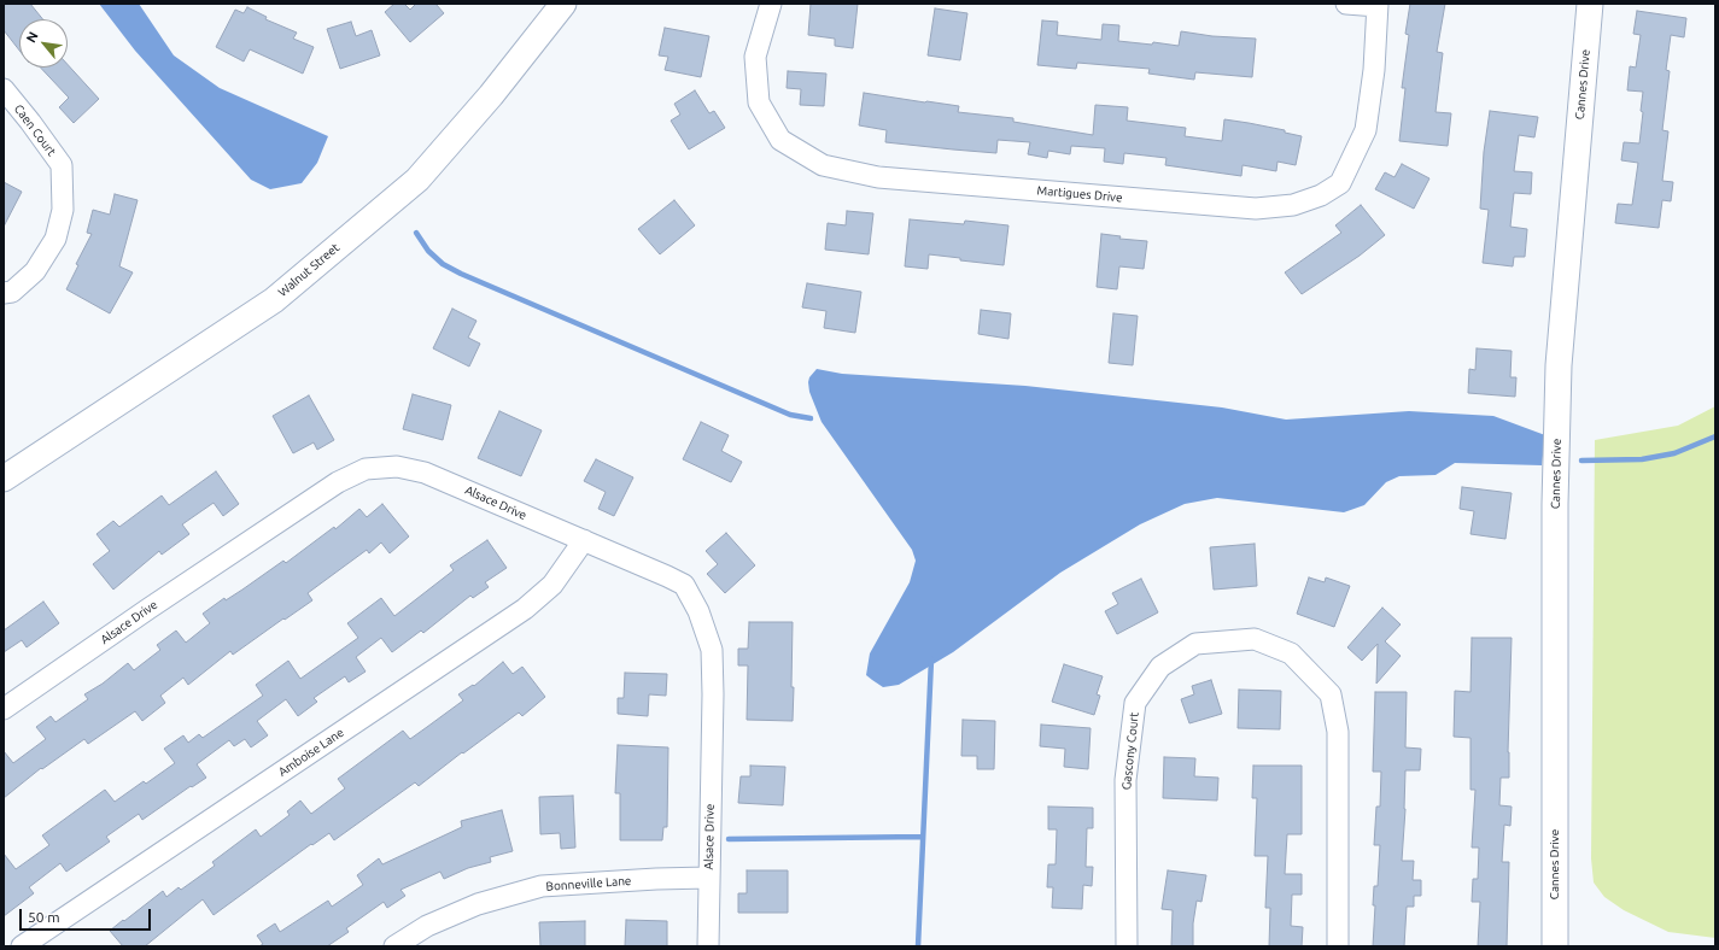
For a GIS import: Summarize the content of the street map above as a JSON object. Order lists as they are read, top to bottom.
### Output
{
  "streets": {
    "street": [
      "Cannes Drive",
      "Caen Court",
      "Martigues Drive",
      "Walnut Street",
      "Alsace Drive",
      "Gascony Court",
      "Amboise Lane",
      "Bonneville Lane"
    ]
  },
  "crossings": [
    ["Alsace Drive", "Amboise Lane"],
    ["Alsace Drive", "Bonneville Lane"]
  ],
  "scale_bar": "50 m",
  "north": "top left"
}
